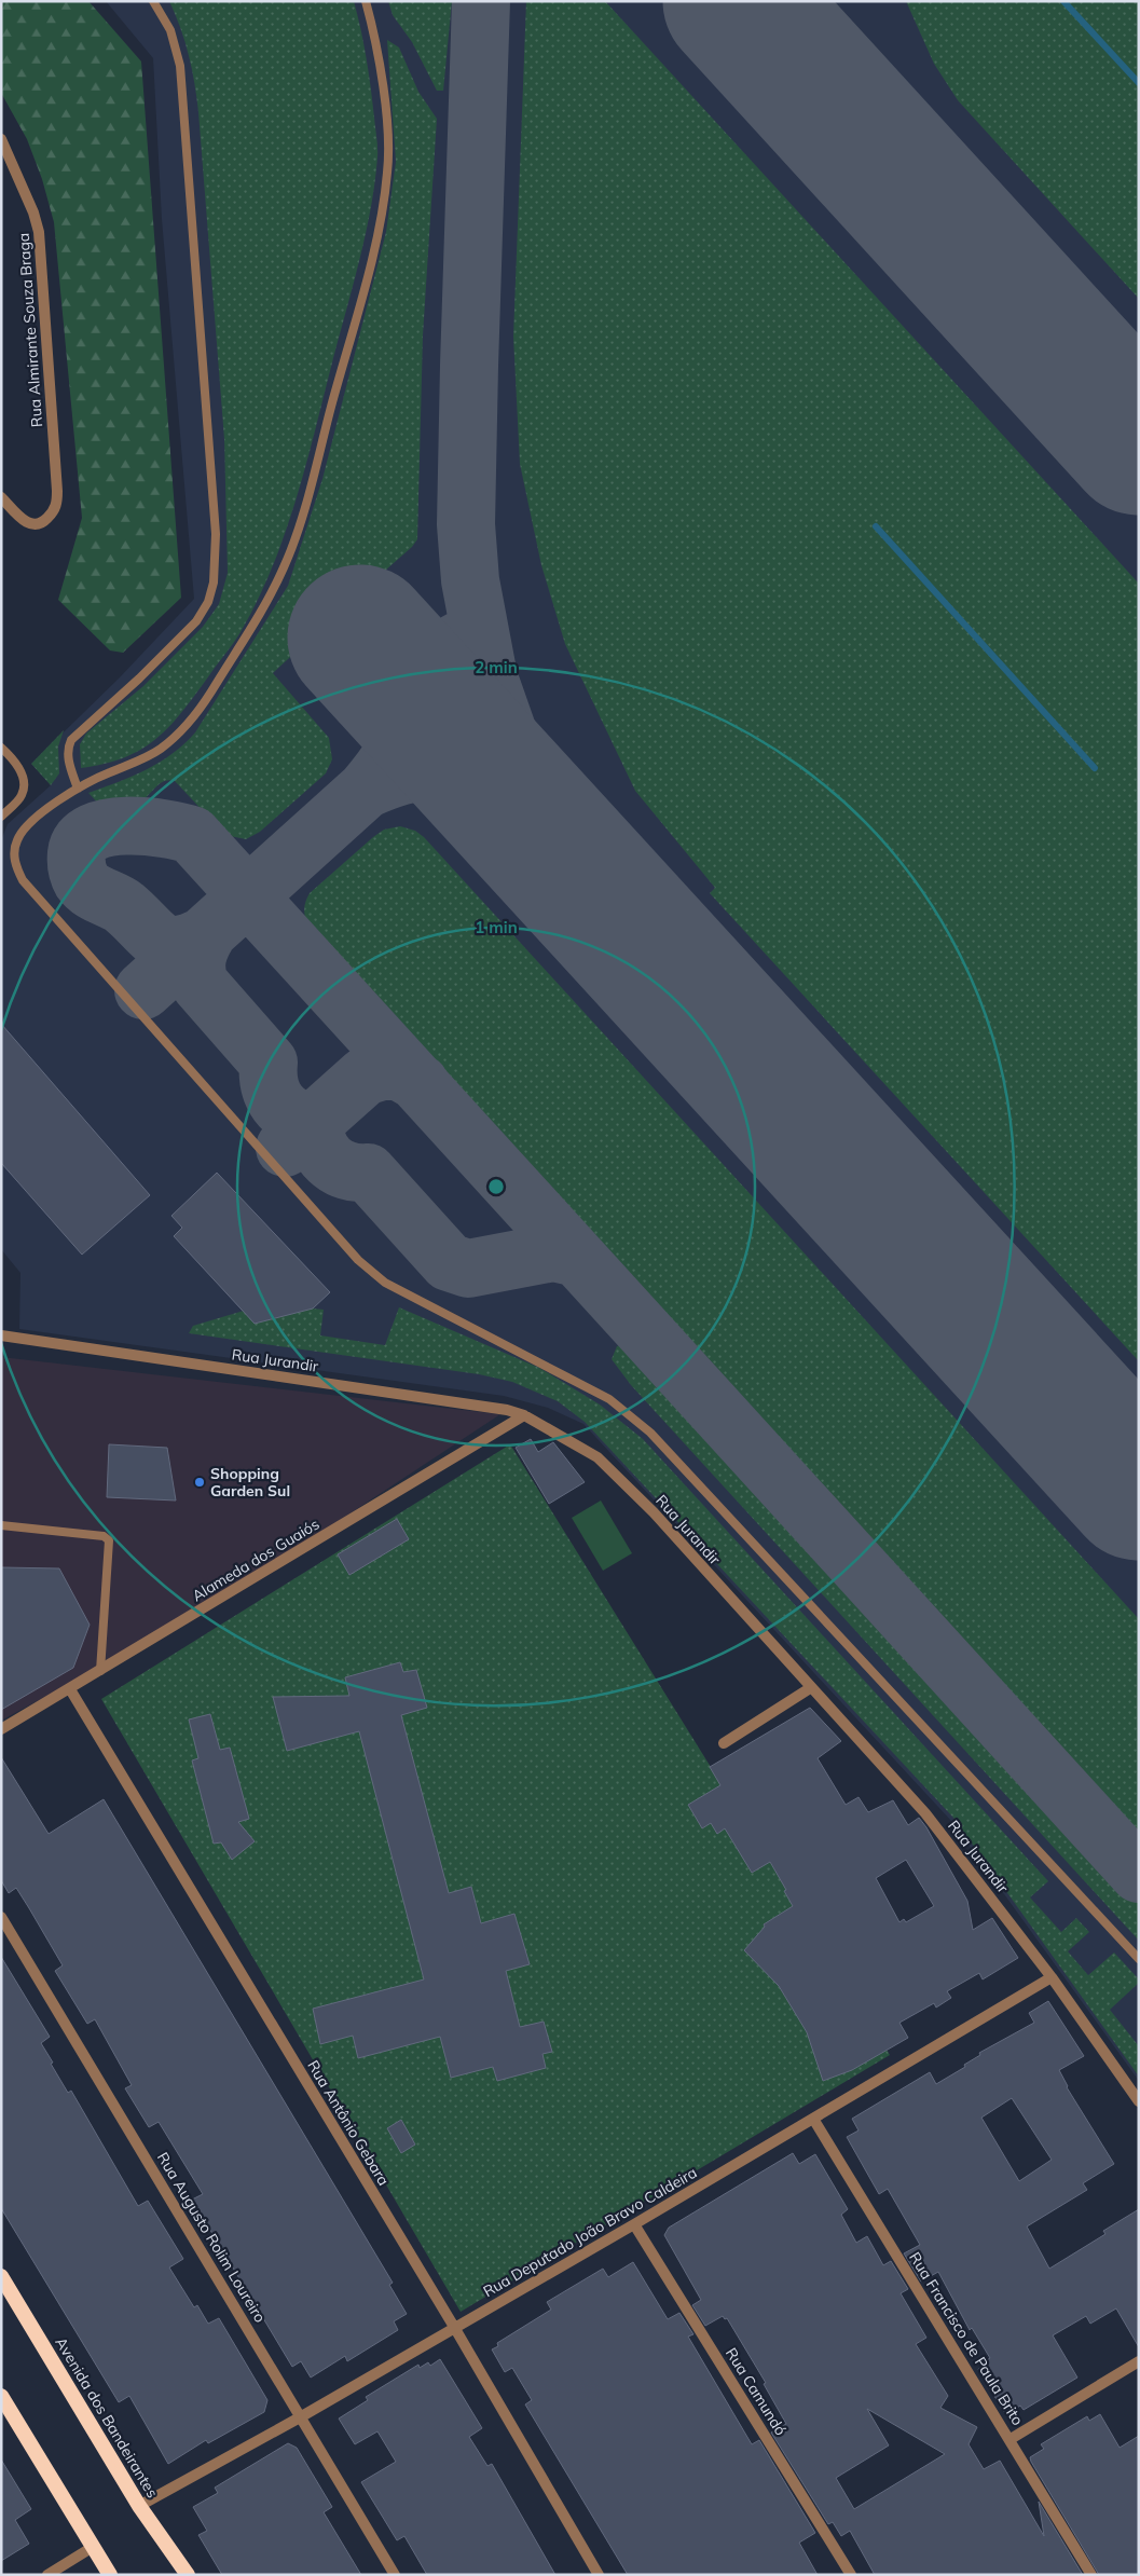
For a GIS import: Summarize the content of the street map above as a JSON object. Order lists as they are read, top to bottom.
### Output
{
  "streets": {
    "highway": ["Avenida dos Bandeirantes"],
    "street": [
      "Rua Almirante Souza Braga",
      "Rua Jurandir",
      "Alameda dos Guaiós",
      "Rua Antônio Gebara",
      "Rua Deputado João Bravo Caldeira",
      "Rua Augusto Rolim Loureiro",
      "Rua Francisco de Paula Brito",
      "Rua Camundó"
    ]
  },
  "crossings": [
    ["Rua Jurandir", "Alameda dos Guaiós"],
    ["Rua Jurandir", "Rua Deputado João Bravo Caldeira"],
    ["Alameda dos Guaiós", "Rua Antônio Gebara"],
    ["Rua Antônio Gebara", "Rua Deputado João Bravo Caldeira"],
    ["Rua Deputado João Bravo Caldeira", "Rua Augusto Rolim Loureiro"],
    ["Rua Deputado João Bravo Caldeira", "Rua Francisco de Paula Brito"],
    ["Rua Deputado João Bravo Caldeira", "Rua Camundó"],
    ["Rua Deputado João Bravo Caldeira", "Avenida dos Bandeirantes"]
  ],
  "places": ["Shopping Garden Sul"],
  "rings": ["2 min", "1 min"]
}
